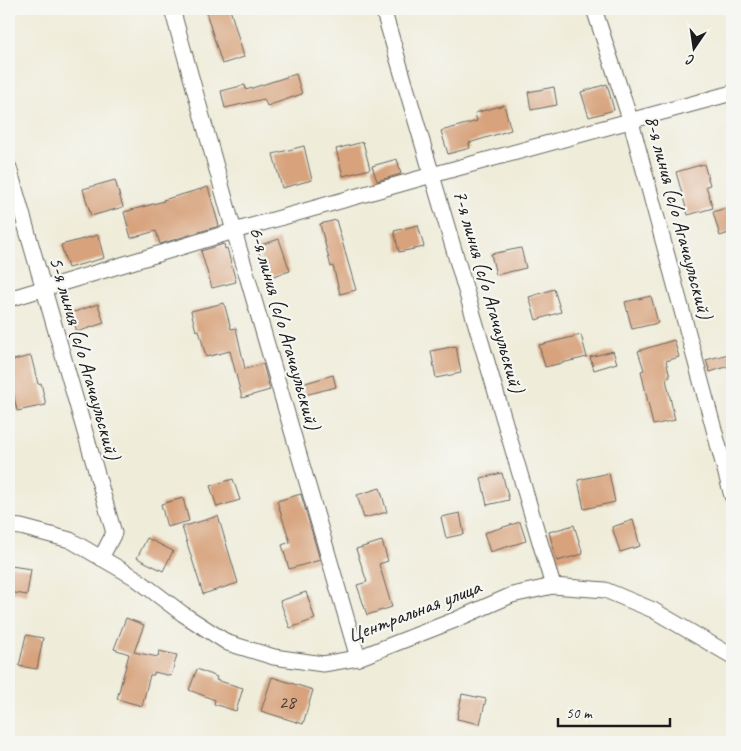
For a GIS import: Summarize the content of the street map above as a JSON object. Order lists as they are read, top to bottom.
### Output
{
  "streets": {
    "street": [
      "8-я линия (с/о Агачаульский)",
      "7-я линия (с/о Агачаульский)",
      "6-я линия (с/о Агачаульский)",
      "5-я линия (с/о Агачаульский)",
      "Центральная улица"
    ]
  },
  "crossings": [
    ["7-я линия (с/о Агачаульский)", "Центральная улица"],
    ["6-я линия (с/о Агачаульский)", "Центральная улица"],
    ["5-я линия (с/о Агачаульский)", "Центральная улица"]
  ],
  "house_numbers": ["28"],
  "scale_bar": "50 m",
  "north": "bottom"
}
